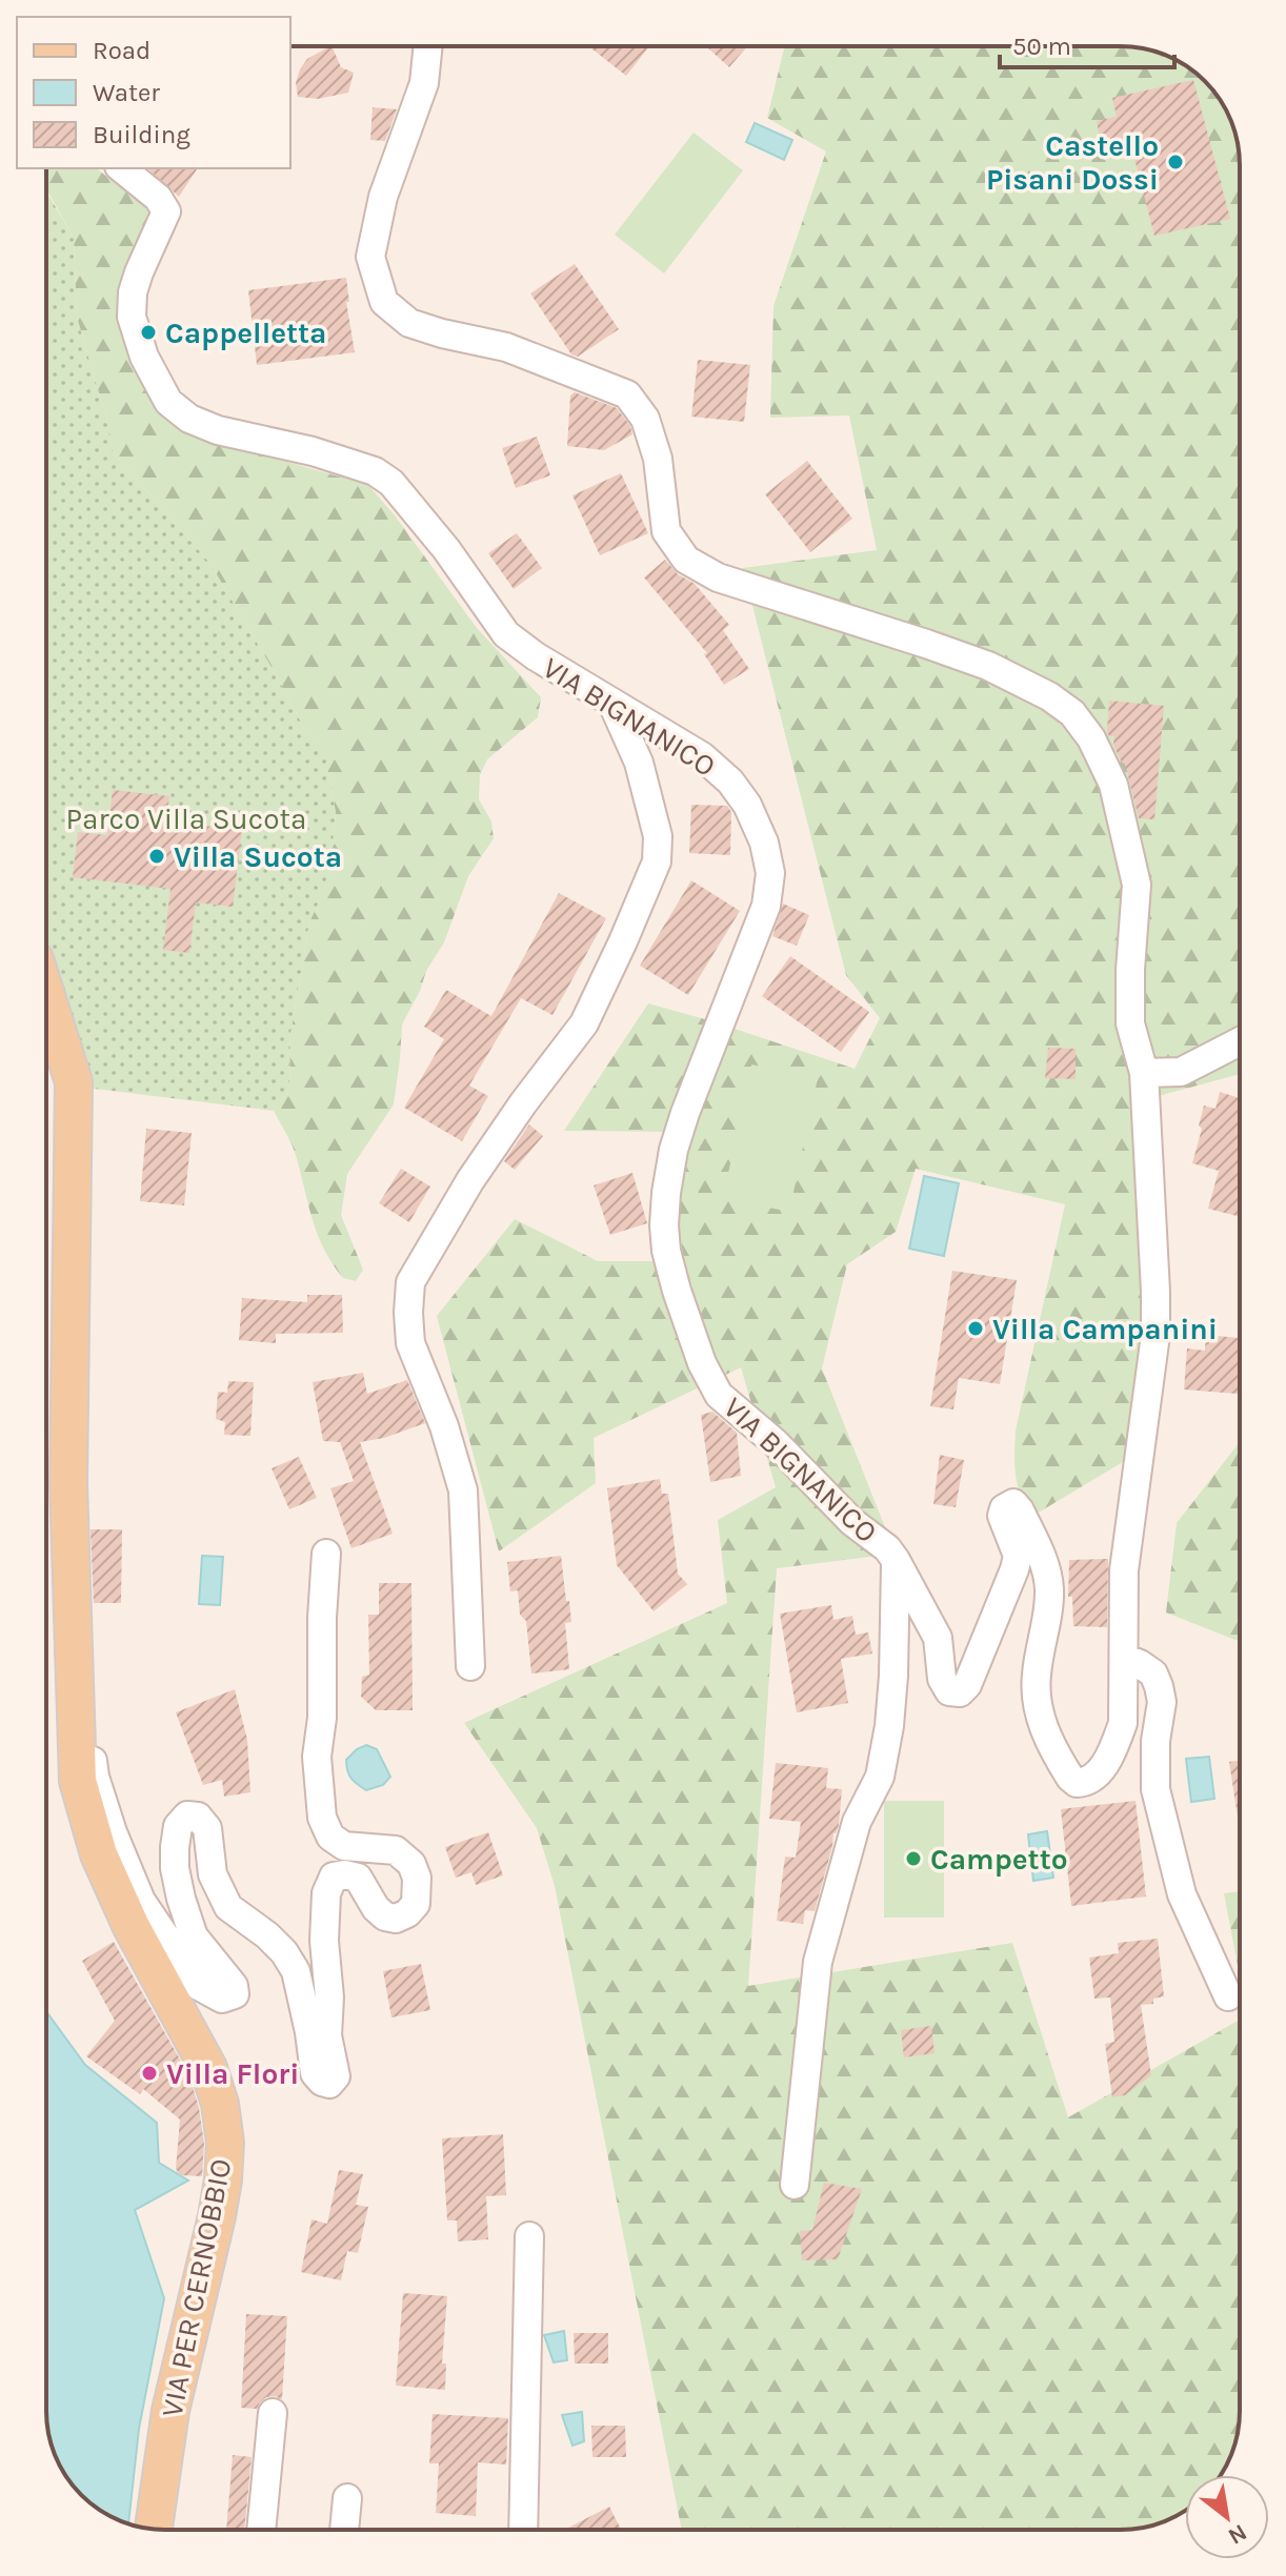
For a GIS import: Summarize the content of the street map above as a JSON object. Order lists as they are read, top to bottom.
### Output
{
  "streets": {
    "main road": ["VIA PER CERNOBBIO"],
    "street": ["VIA BIGNANICO"]
  },
  "parks": ["Parco Villa Sucota"],
  "places": [
    "Castello Pisani Dossi",
    "Cappelletta",
    "Villa Sucota",
    "Villa Campanini",
    "Campetto",
    "Villa Flori"
  ],
  "legend": ["Road", "Water", "Building"],
  "scale_bar": "50 m",
  "north": "bottom right"
}
